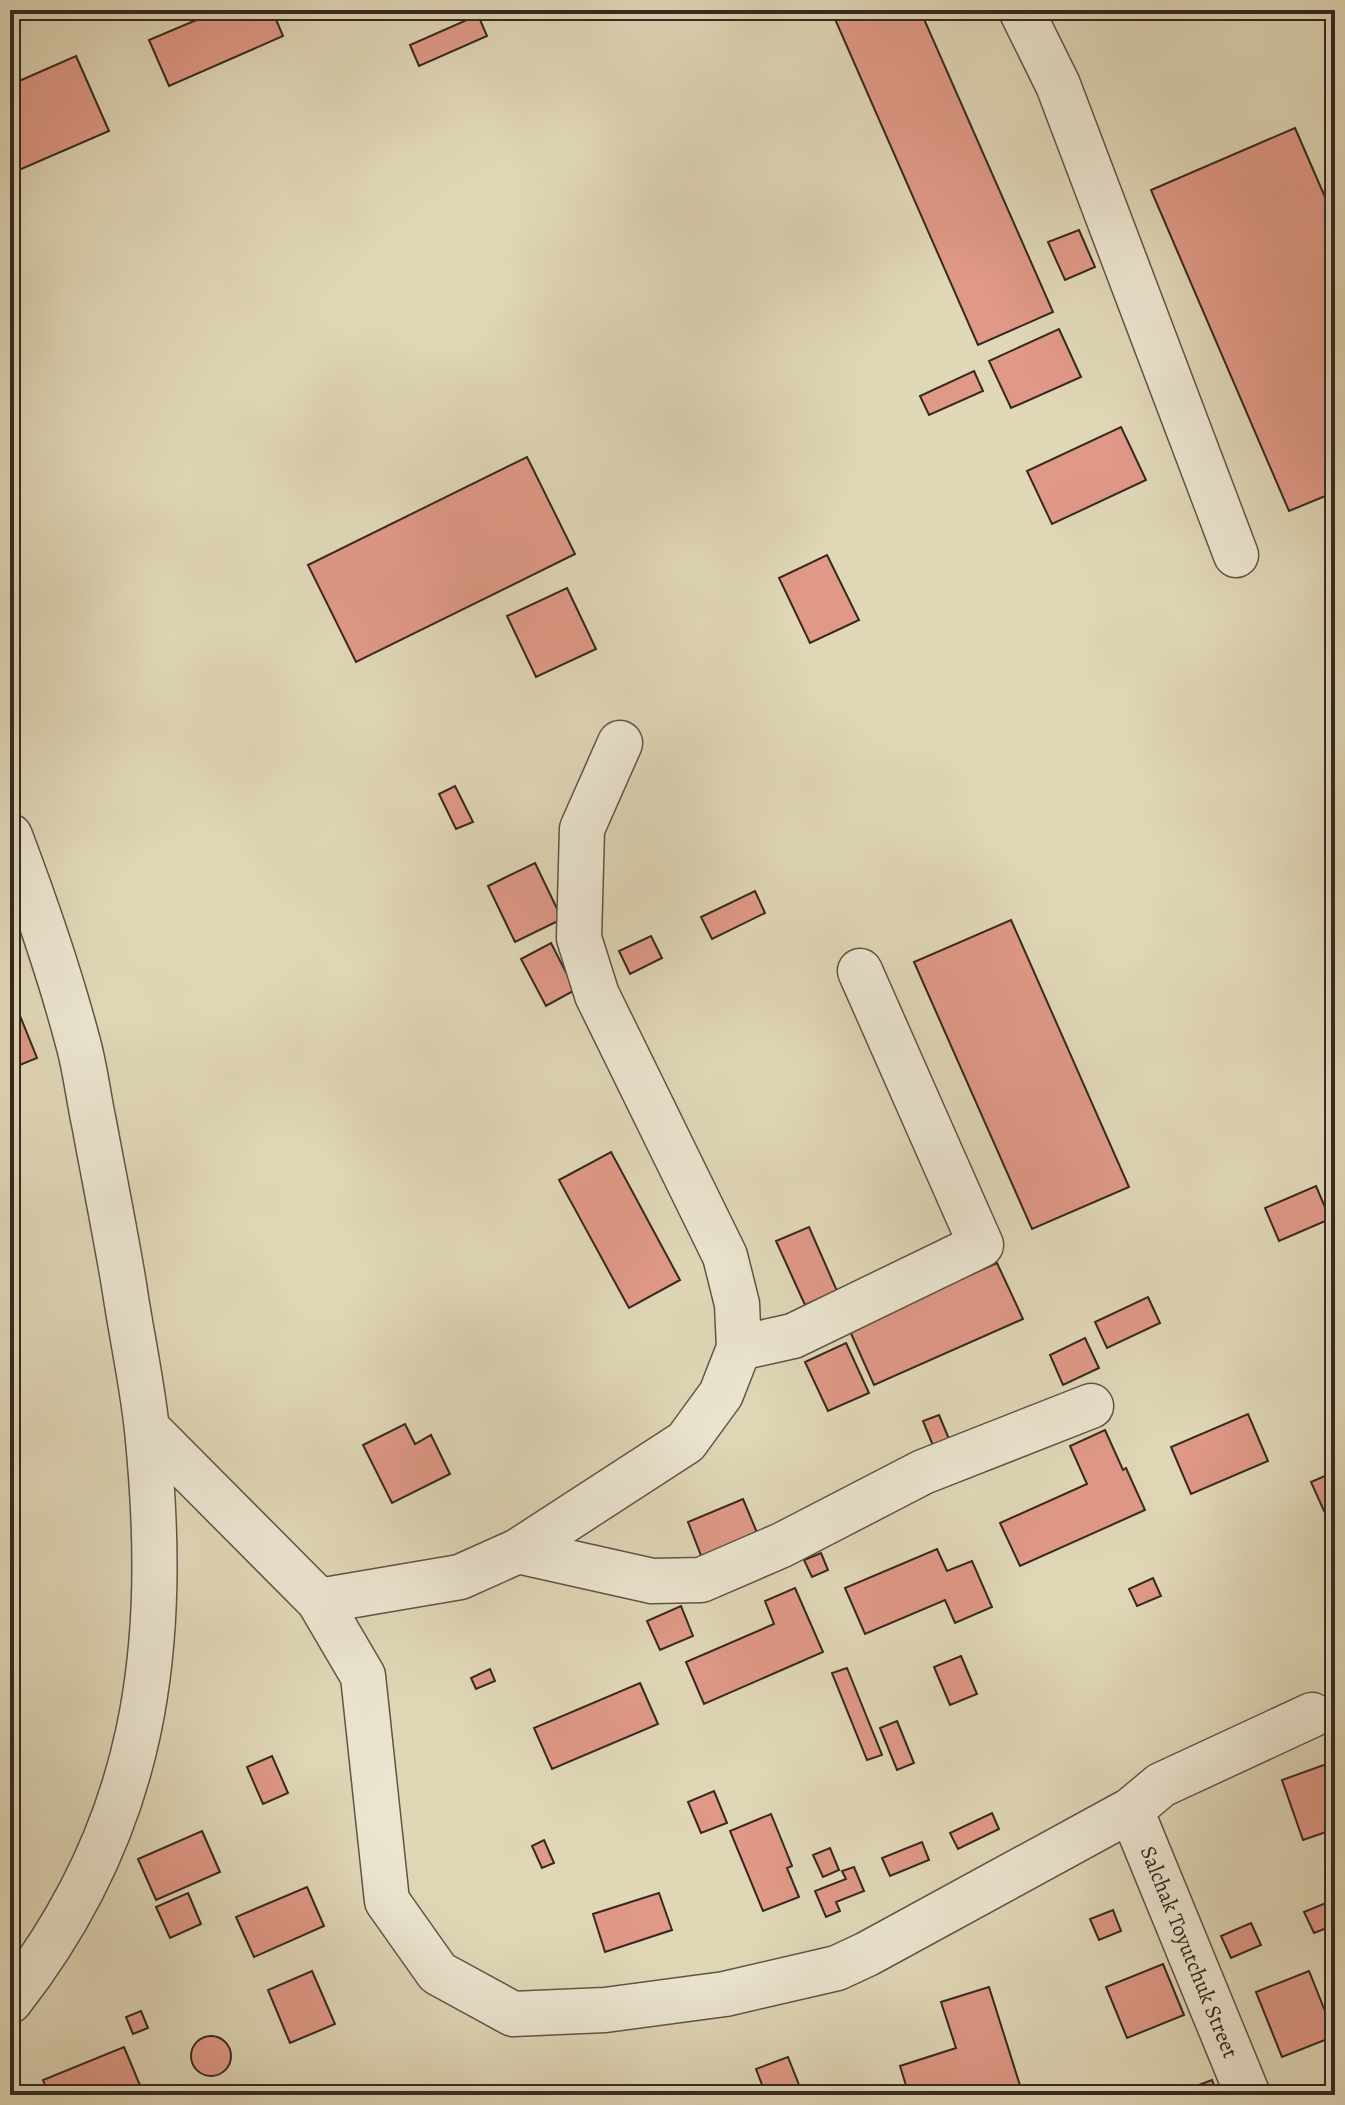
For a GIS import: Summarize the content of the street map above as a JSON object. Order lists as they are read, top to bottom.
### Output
{
  "streets": {
    "street": ["Salchak Toyutchuk Street"]
  }
}
